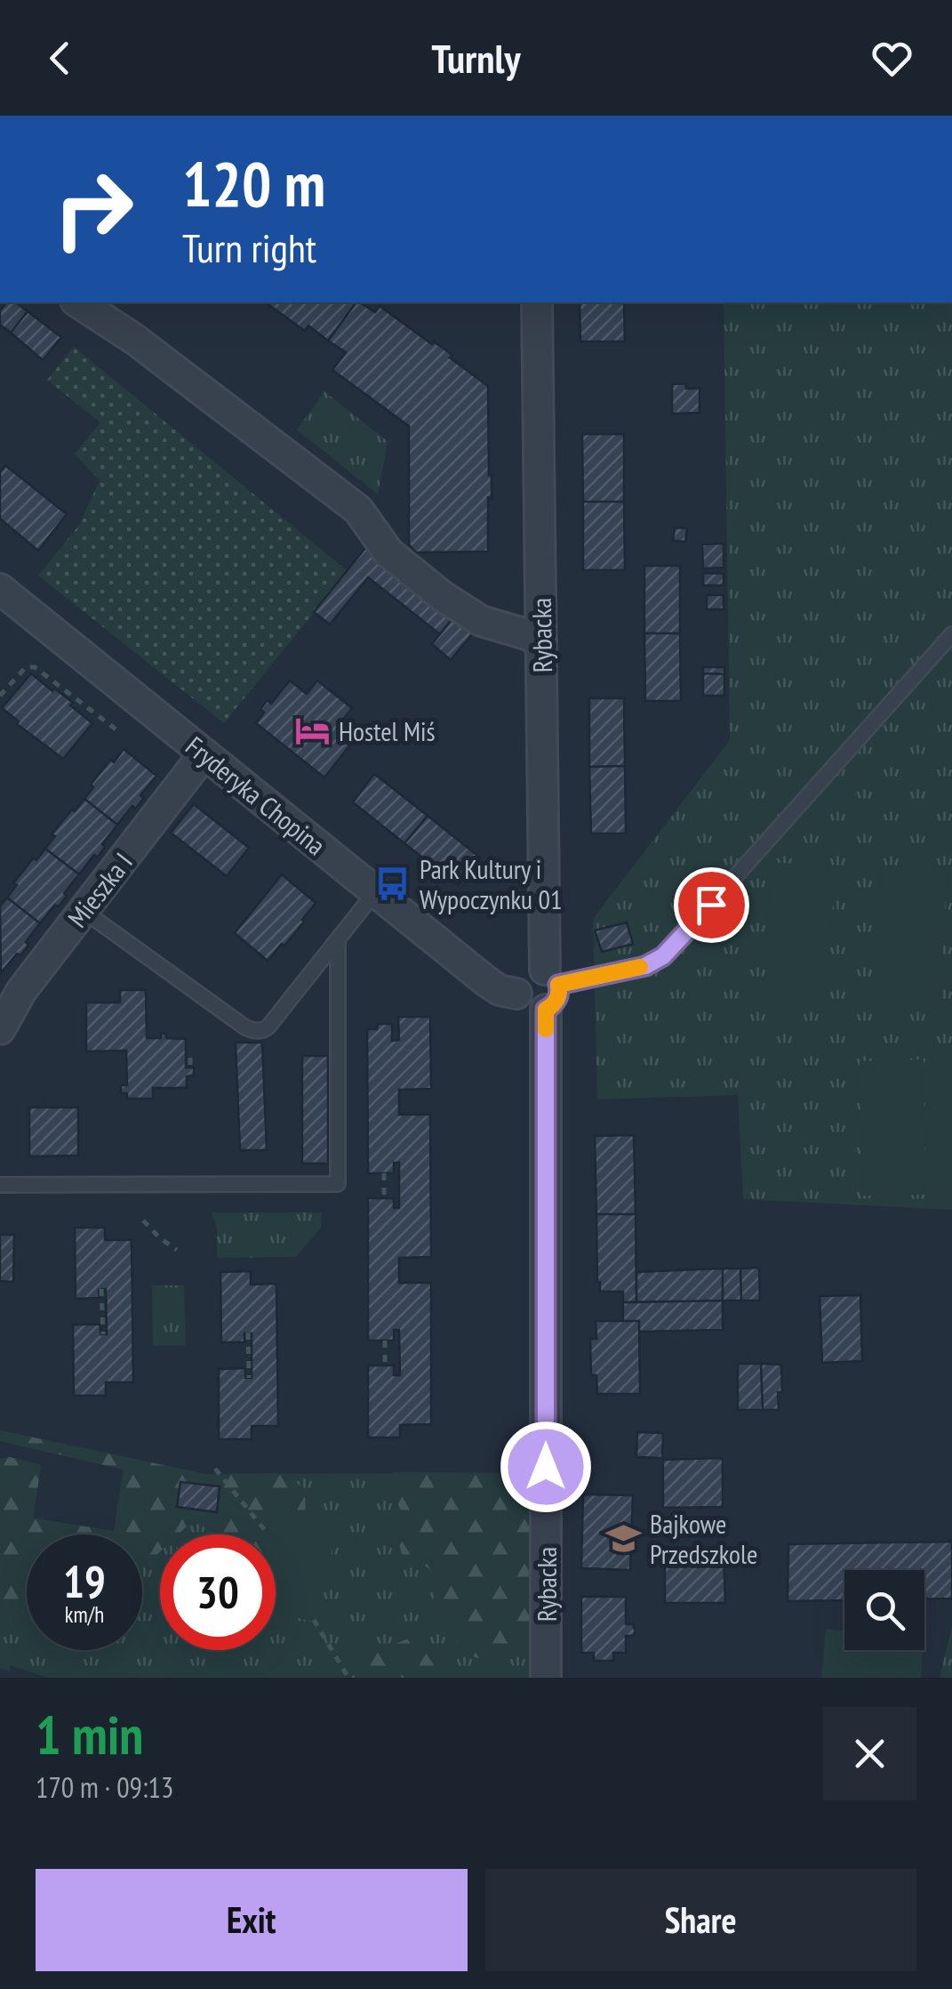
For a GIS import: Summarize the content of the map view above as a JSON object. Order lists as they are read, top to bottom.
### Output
{
  "streets": {
    "street": ["Rybacka", "Fryderyka Chopina", "Mieszka I"]
  },
  "crossings": [
    ["Rybacka", "Fryderyka Chopina"],
    ["Fryderyka Chopina", "Mieszka I"]
  ],
  "places": {
    "hotel": ["Hostel Miś"],
    "bus stop": ["Park Kultury i Wypoczynku 01"],
    "school or university": ["Bajkowe Przedszkole"]
  },
  "page": {
    "header": "Turnly",
    "turn": ["120 m", "Turn right"],
    "speed": "19 km/h",
    "limit": "30",
    "heading": ["1 min", "170 m · 09:13"],
    "buttons": ["Exit", "Share"]
  }
}
